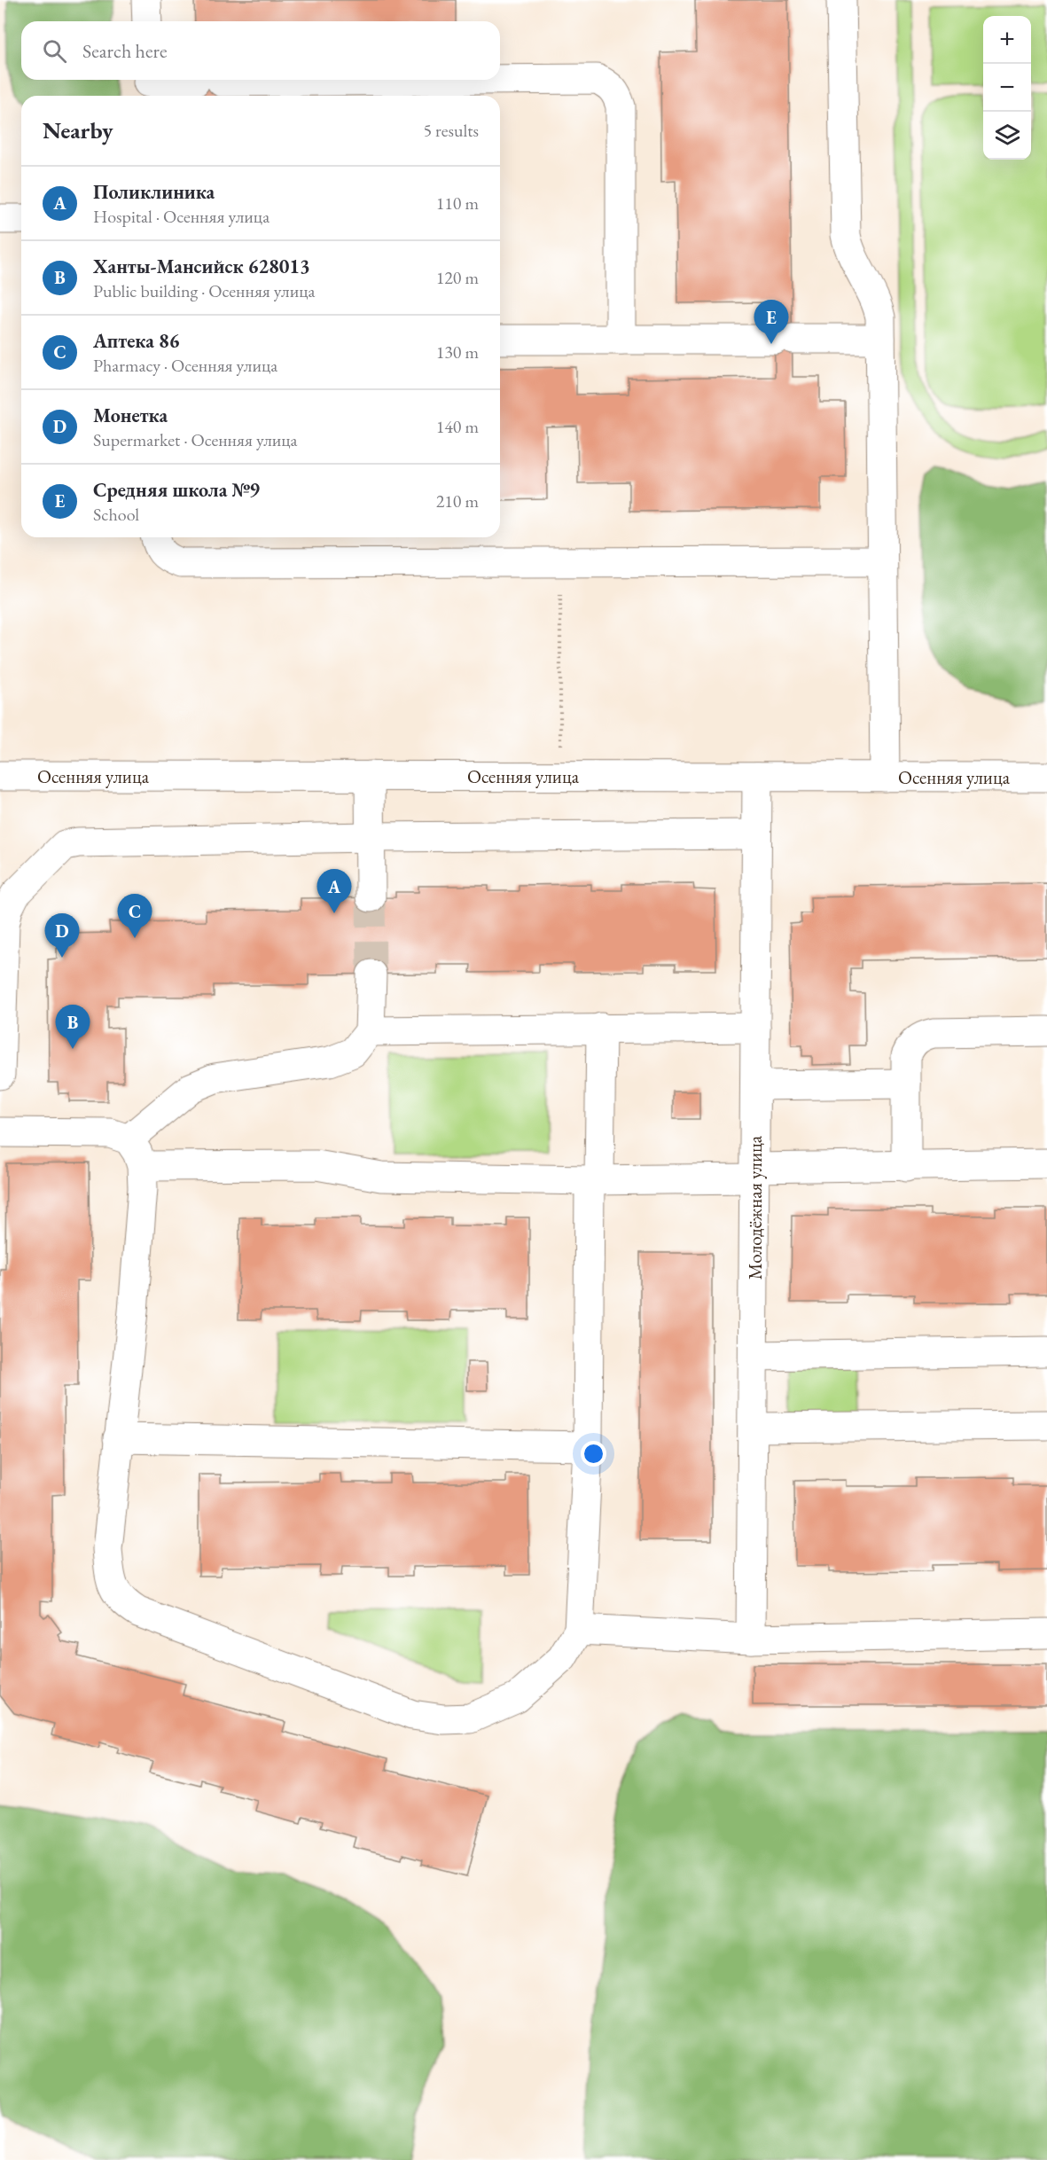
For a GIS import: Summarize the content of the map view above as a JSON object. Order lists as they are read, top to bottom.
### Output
{
  "streets": {
    "street": ["Осенняя улица", "Молодёжная улица"]
  },
  "crossings": [
    ["Осенняя улица", "Молодёжная улица"]
  ],
  "page": {
    "map_buttons": ["+", "−"],
    "search": "Search here",
    "heading": ["Nearby", "5 results"],
    "list": [
      {
        "mark": "A",
        "name": "Поликлиника",
        "note": "Hospital · Осенняя улица",
        "value": "110 m"
      },
      {
        "mark": "B",
        "name": "Ханты-Мансийск 628013",
        "note": "Public building · Осенняя улица",
        "value": "120 m"
      },
      {
        "mark": "C",
        "name": "Аптека 86",
        "note": "Pharmacy · Осенняя улица",
        "value": "130 m"
      },
      {
        "mark": "D",
        "name": "Монетка",
        "note": "Supermarket · Осенняя улица",
        "value": "140 m"
      },
      {
        "mark": "E",
        "name": "Средняя школа №9",
        "note": "School",
        "value": "210 m"
      }
    ],
    "pins": [
      "E",
      "A",
      "C",
      "D",
      "B"
    ]
  }
}
